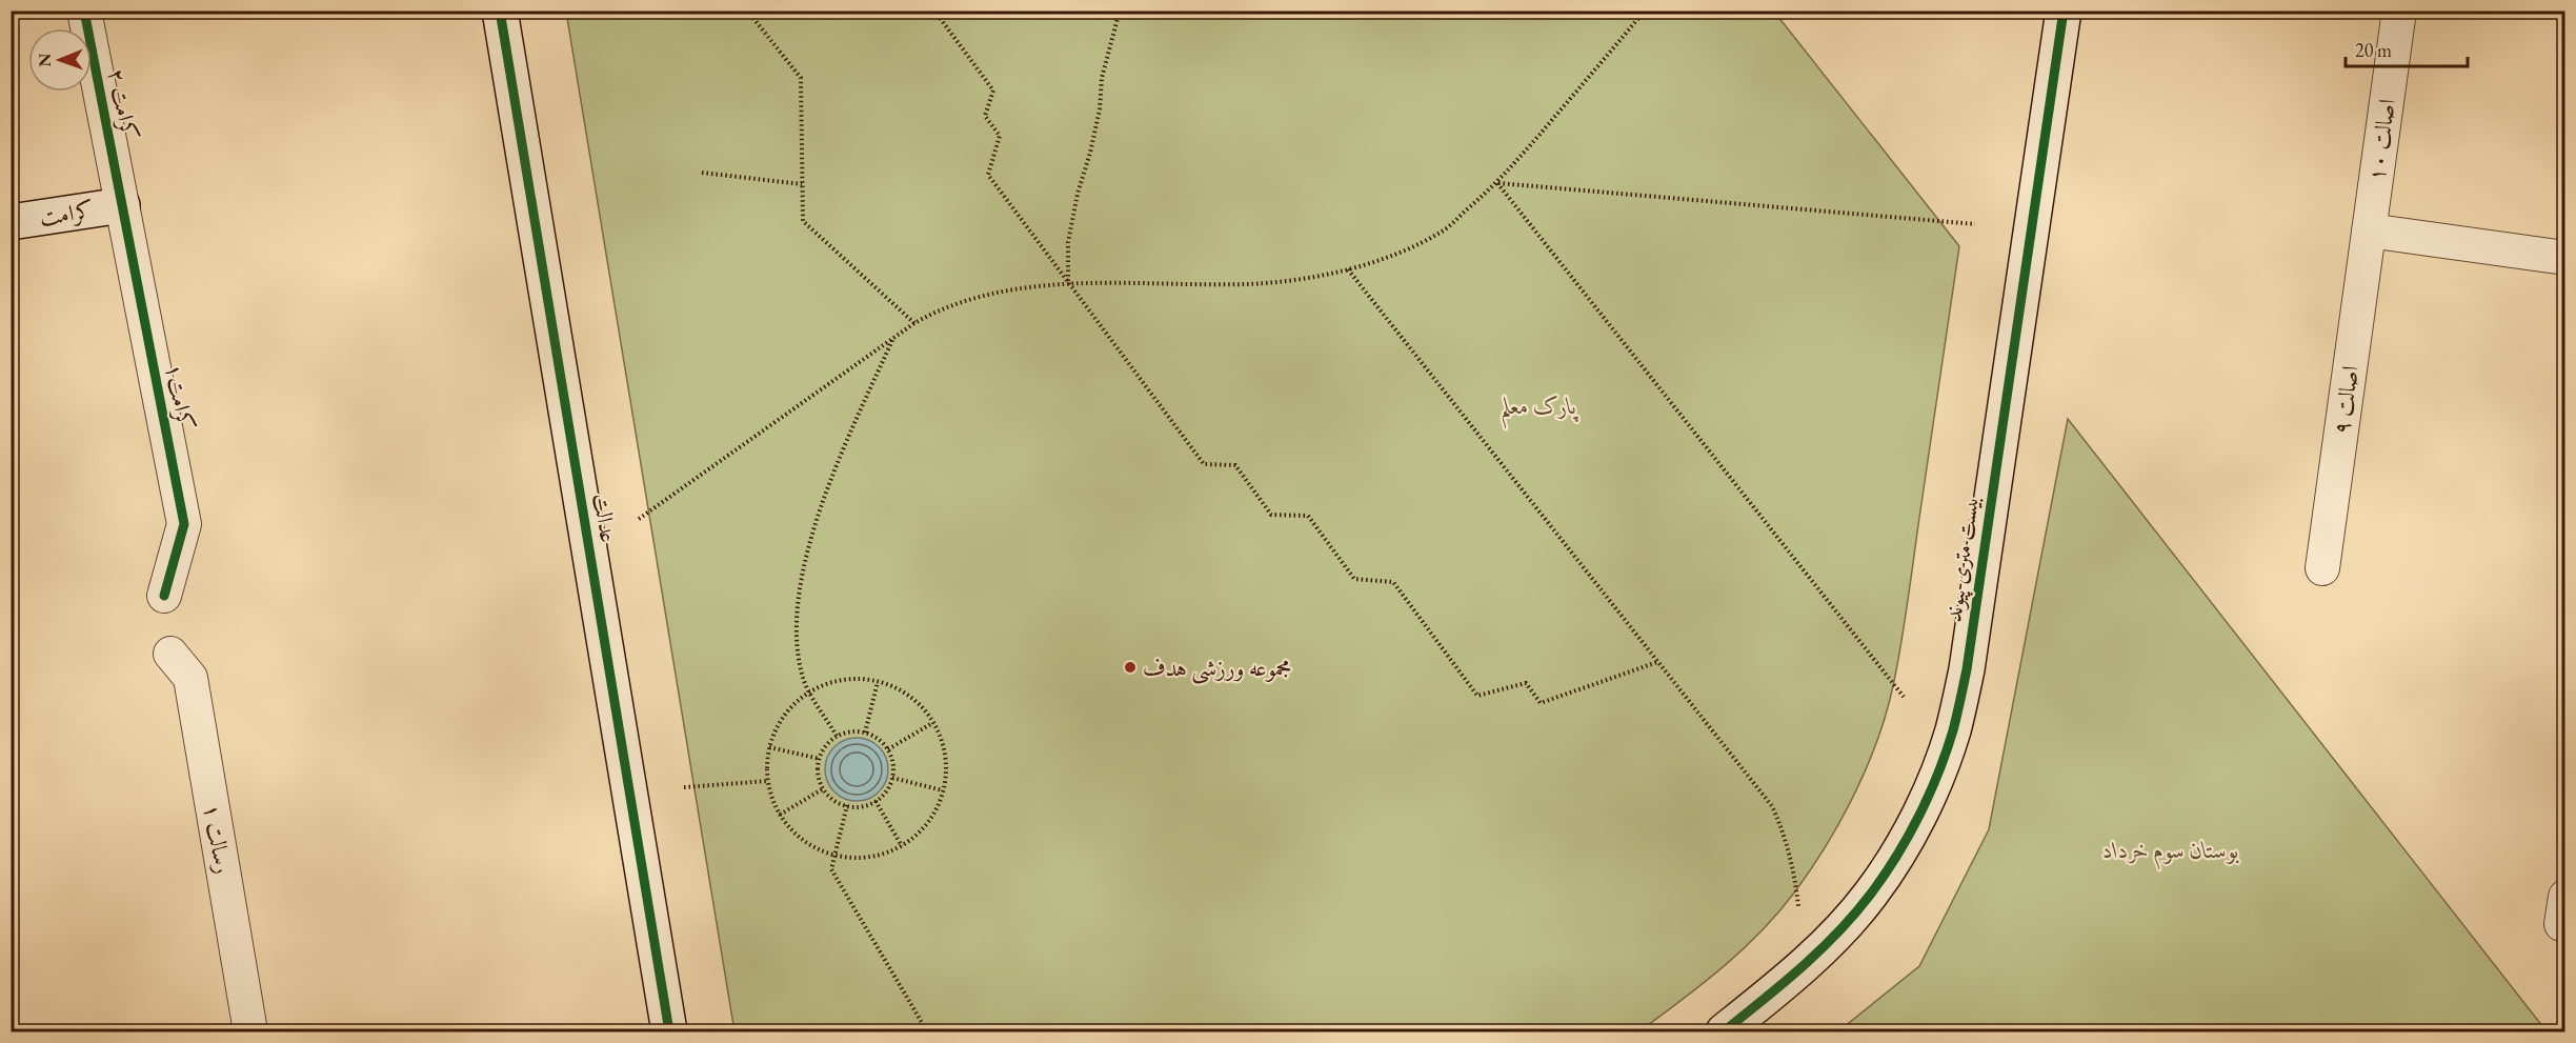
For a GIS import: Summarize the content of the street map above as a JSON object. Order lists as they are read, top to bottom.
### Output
{
  "streets": {
    "street": [
      "کرامت ۲",
      "اصالت ۱۰",
      "کرامت",
      "کرامت۱",
      "اصالت ۹",
      "عدالت",
      "بیست متری پیوند",
      "رسالت ۱"
    ]
  },
  "crossings": [
    ["کرامت ۲", "کرامت"],
    ["کرامت ۲", "کرامت۱"],
    ["اصالت ۱۰", "اصالت ۹"],
    ["کرامت", "کرامت۱"]
  ],
  "parks": ["پارک معلم", "بوستان سوم خرداد"],
  "places": ["مجموعه ورزشی هدف"],
  "scale_bar": "20 m",
  "north": "left"
}
